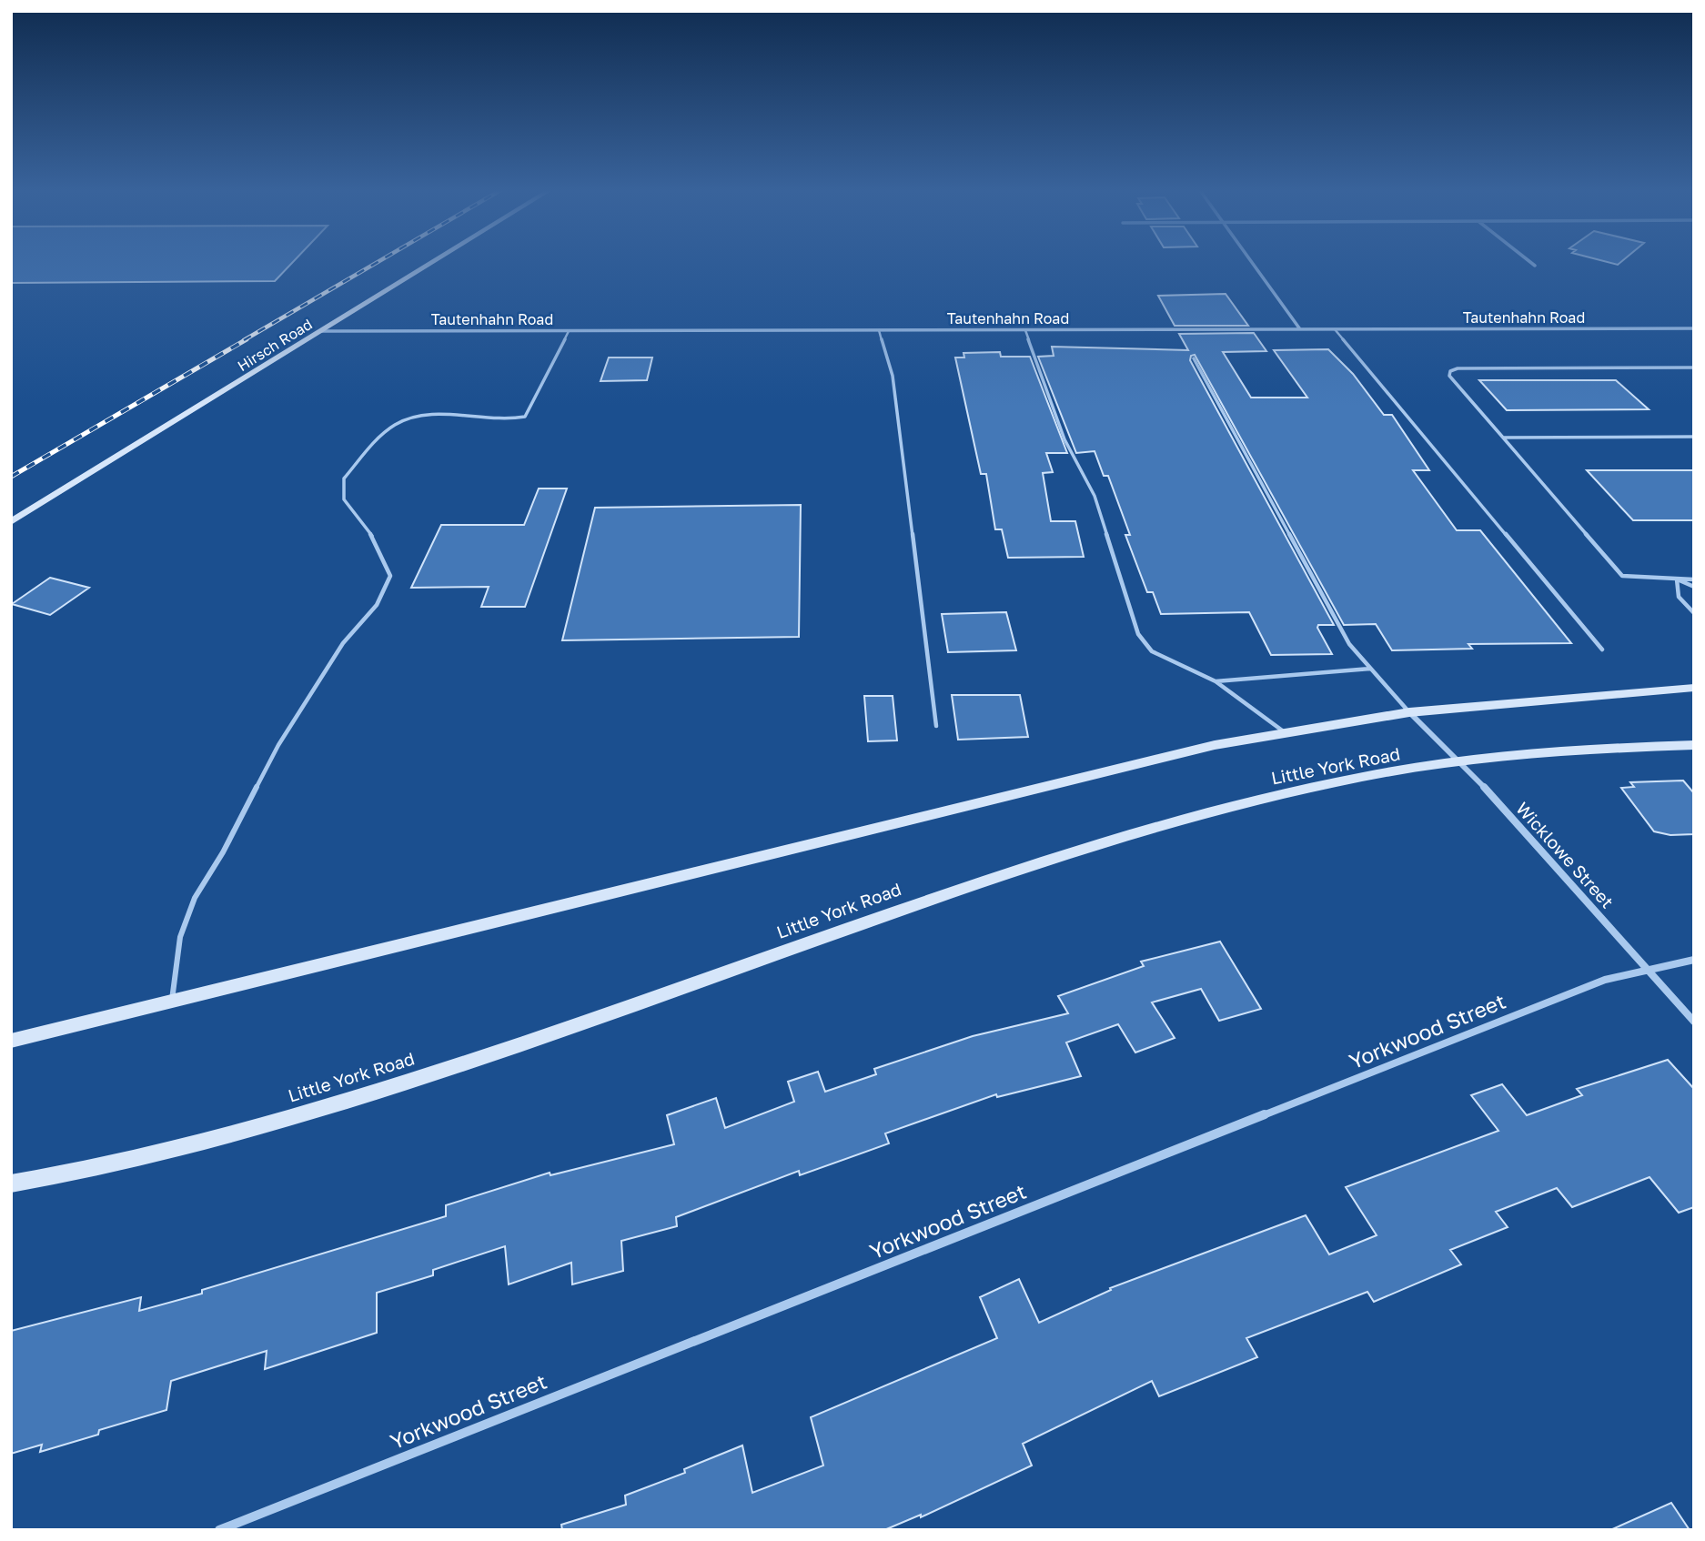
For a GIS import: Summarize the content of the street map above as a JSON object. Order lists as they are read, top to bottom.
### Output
{
  "streets": {
    "main road": ["Hirsch Road", "Little York Road"],
    "street": ["Tautenhahn Road", "Wicklowe Street", "Yorkwood Street"]
  },
  "crossings": [
    ["Tautenhahn Road", "Hirsch Road"],
    ["Little York Road", "Wicklowe Street"],
    ["Wicklowe Street", "Yorkwood Street"]
  ]
}
